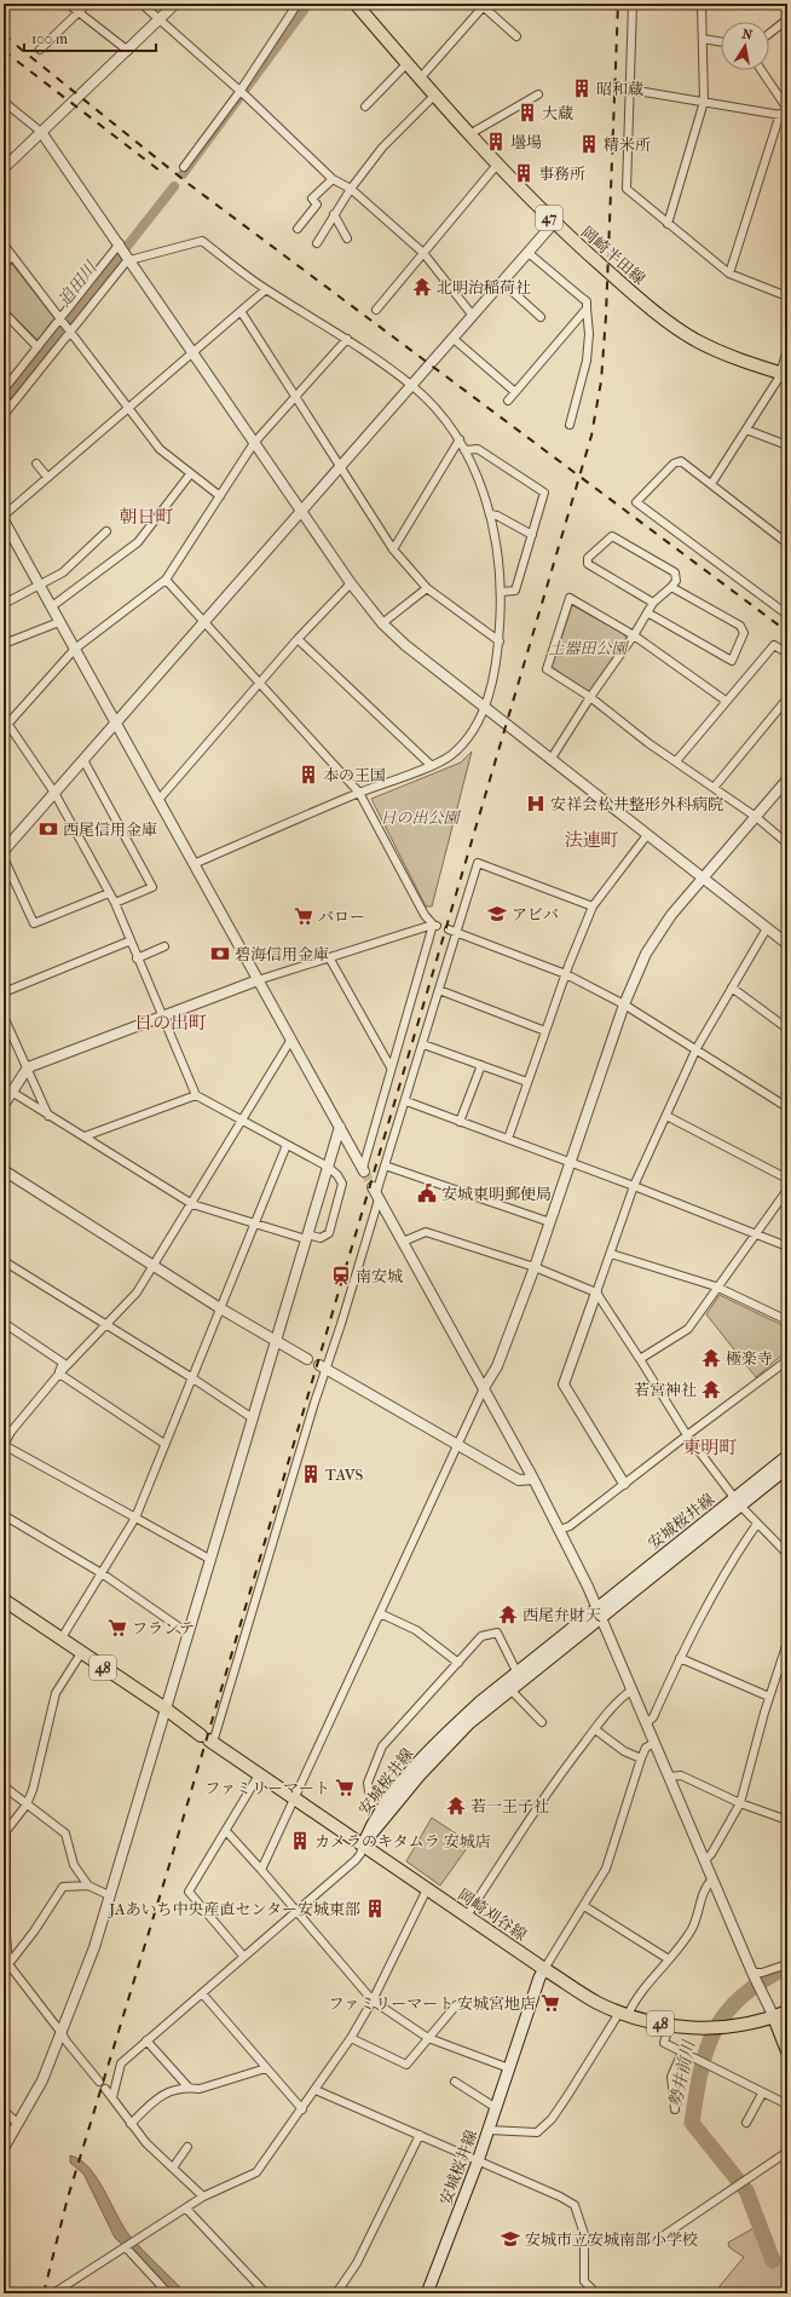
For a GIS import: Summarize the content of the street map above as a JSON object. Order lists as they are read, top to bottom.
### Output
{
  "streets": {
    "main road": [
      "47",
      "岡崎半田線",
      "安城桜井線",
      "48",
      "岡崎刈谷線"
    ]
  },
  "crossings": [
    ["安城桜井線", "岡崎刈谷線"]
  ],
  "districts": [
    "朝日町",
    "法連町",
    "日の出町",
    "東明町"
  ],
  "water": ["追田川", "勢井前川"],
  "parks": ["土器田公園", "日の出公園"],
  "places": {
    "building": [
      "昭和蔵",
      "大蔵",
      "壜場",
      "精米所",
      "事務所",
      "本の王国",
      "TAVS",
      "カメラのキタムラ 安城店",
      "JAあいち中央産直センター安城東部"
    ],
    "temple": [
      "北明治稲荷社",
      "極楽寺",
      "若宮神社",
      "西尾弁財天",
      "若一王子社"
    ],
    "hospital": ["安祥会松井整形外科病院"],
    "bank": ["西尾信用金庫", "碧海信用金庫"],
    "school or university": ["アビバ", "安城市立安城南部小学校"],
    "supermarket": [
      "バロー",
      "フランテ",
      "ファミリーマート",
      "ファミリーマート 安城宮地店"
    ],
    "public building": ["安城東明郵便局"],
    "station": ["南安城"]
  },
  "scale_bar": "100 m",
  "north": "top"
}
